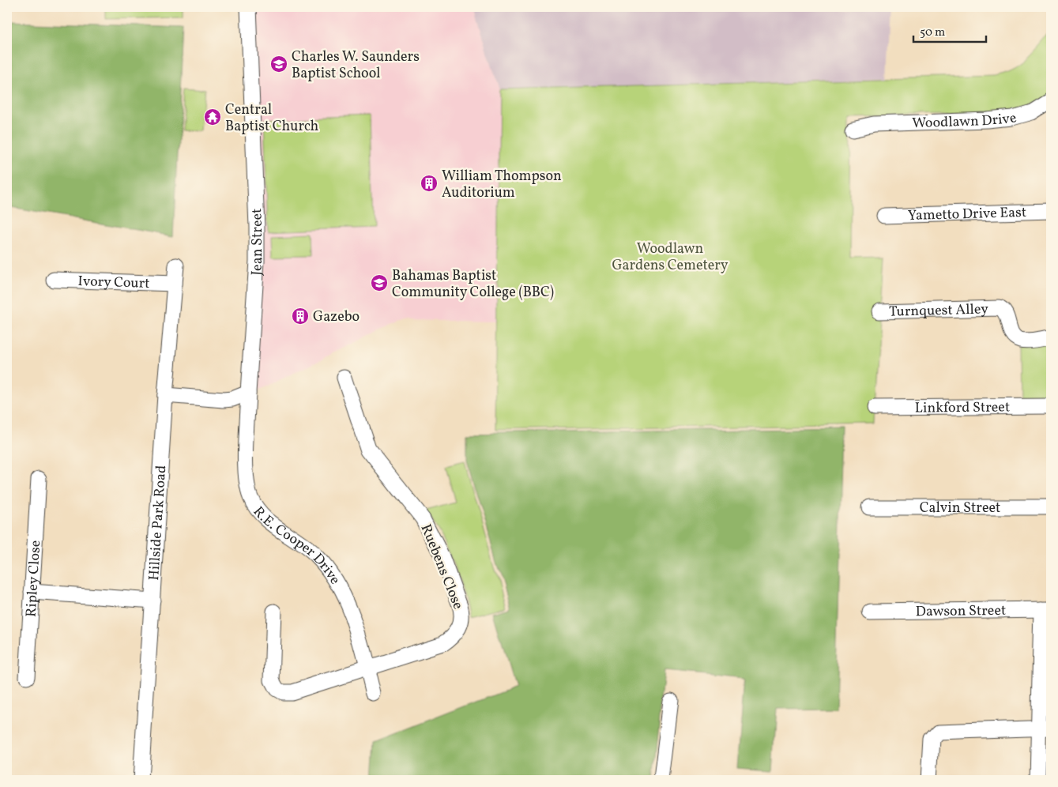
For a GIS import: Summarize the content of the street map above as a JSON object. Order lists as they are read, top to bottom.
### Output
{
  "streets": {
    "street": [
      "Woodlawn Drive",
      "Yametto Drive East",
      "Jean Street",
      "Ivory Court",
      "Turnquest Alley",
      "Linkford Street",
      "Calvin Street",
      "Hillside Park Road",
      "R.E. Cooper Drive",
      "Ruebens Close",
      "Ripley Close",
      "Dawson Street"
    ]
  },
  "crossings": [
    ["Jean Street", "R.E. Cooper Drive"],
    ["Ivory Court", "Hillside Park Road"],
    ["R.E. Cooper Drive", "Ruebens Close"]
  ],
  "parks": ["Woodlawn Gardens Cemetery"],
  "places": {
    "school or university": ["Charles W. Saunders Baptist School", "Bahamas Baptist Community College (BBC)"],
    "temple": ["Central Baptist Church"],
    "building": ["William Thompson Auditorium", "Gazebo"]
  },
  "scale_bar": "50 m"
}
